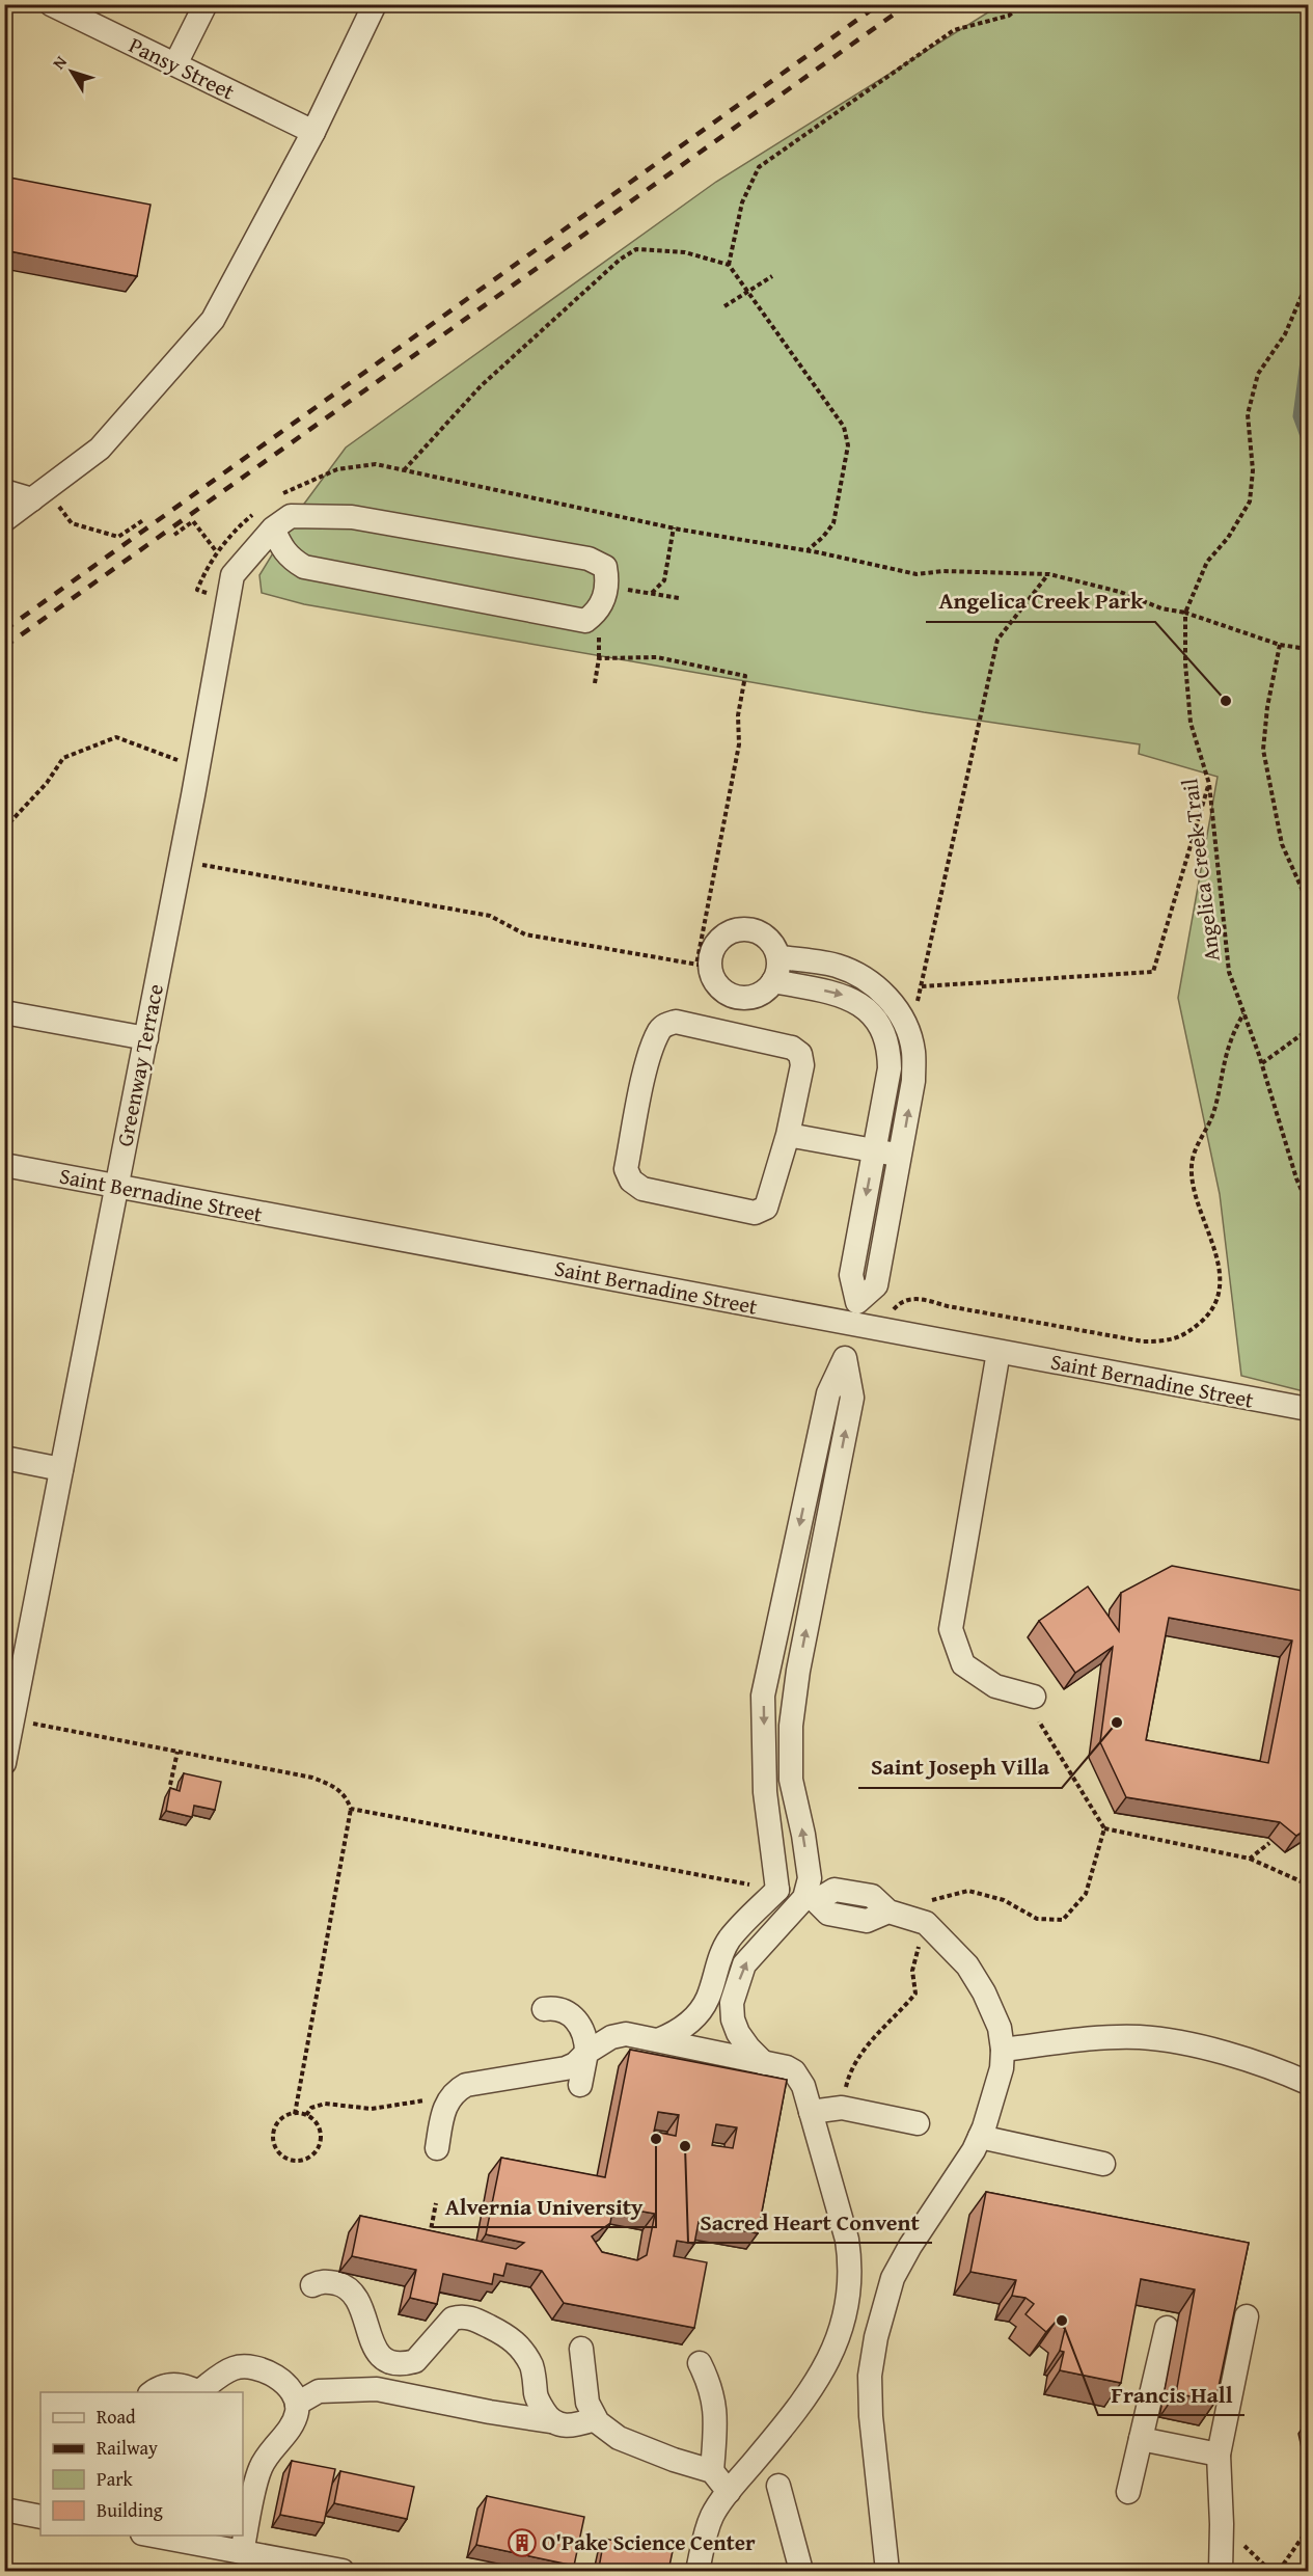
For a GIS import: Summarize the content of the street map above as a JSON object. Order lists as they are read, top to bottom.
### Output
{
  "streets": {
    "street": ["Pansy Street", "Greenway Terrace", "Saint Bernadine Street"],
    "path": ["Angelica Creek Trail"]
  },
  "crossings": [
    ["Greenway Terrace", "Saint Bernadine Street"]
  ],
  "places": {
    "other": [
      "Angelica Creek Park",
      "Saint Joseph Villa",
      "Alvernia University",
      "Sacred Heart Convent",
      "Francis Hall"
    ],
    "building": ["O'Pake Science Center"]
  },
  "legend": [
    "Road",
    "Railway",
    "Park",
    "Building"
  ],
  "north": "top left"
}
